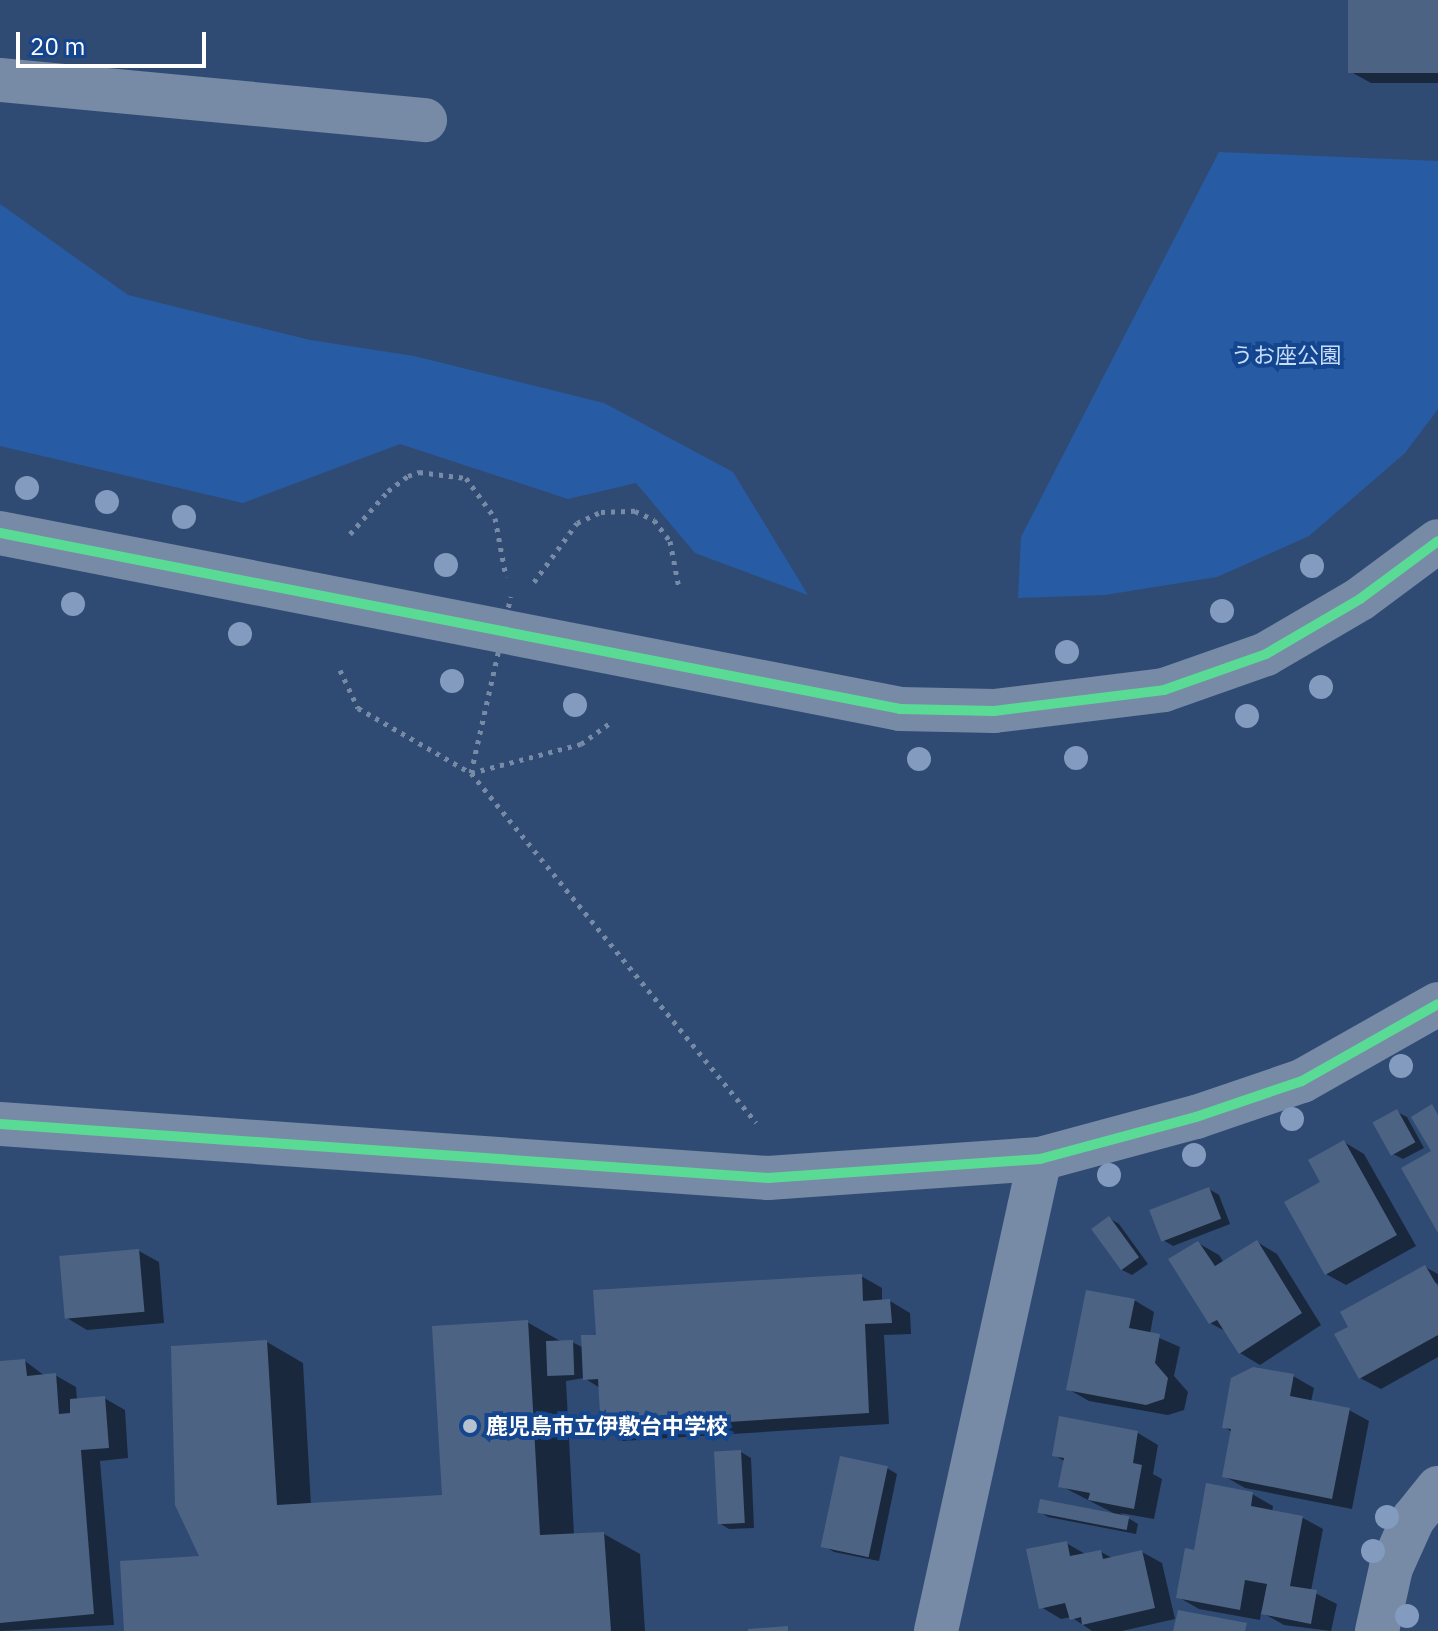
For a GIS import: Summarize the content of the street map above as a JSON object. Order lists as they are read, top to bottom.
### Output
{
  "parks": ["うお座公園"],
  "places": ["鹿児島市立伊敷台中学校"],
  "scale_bar": "20 m"
}
